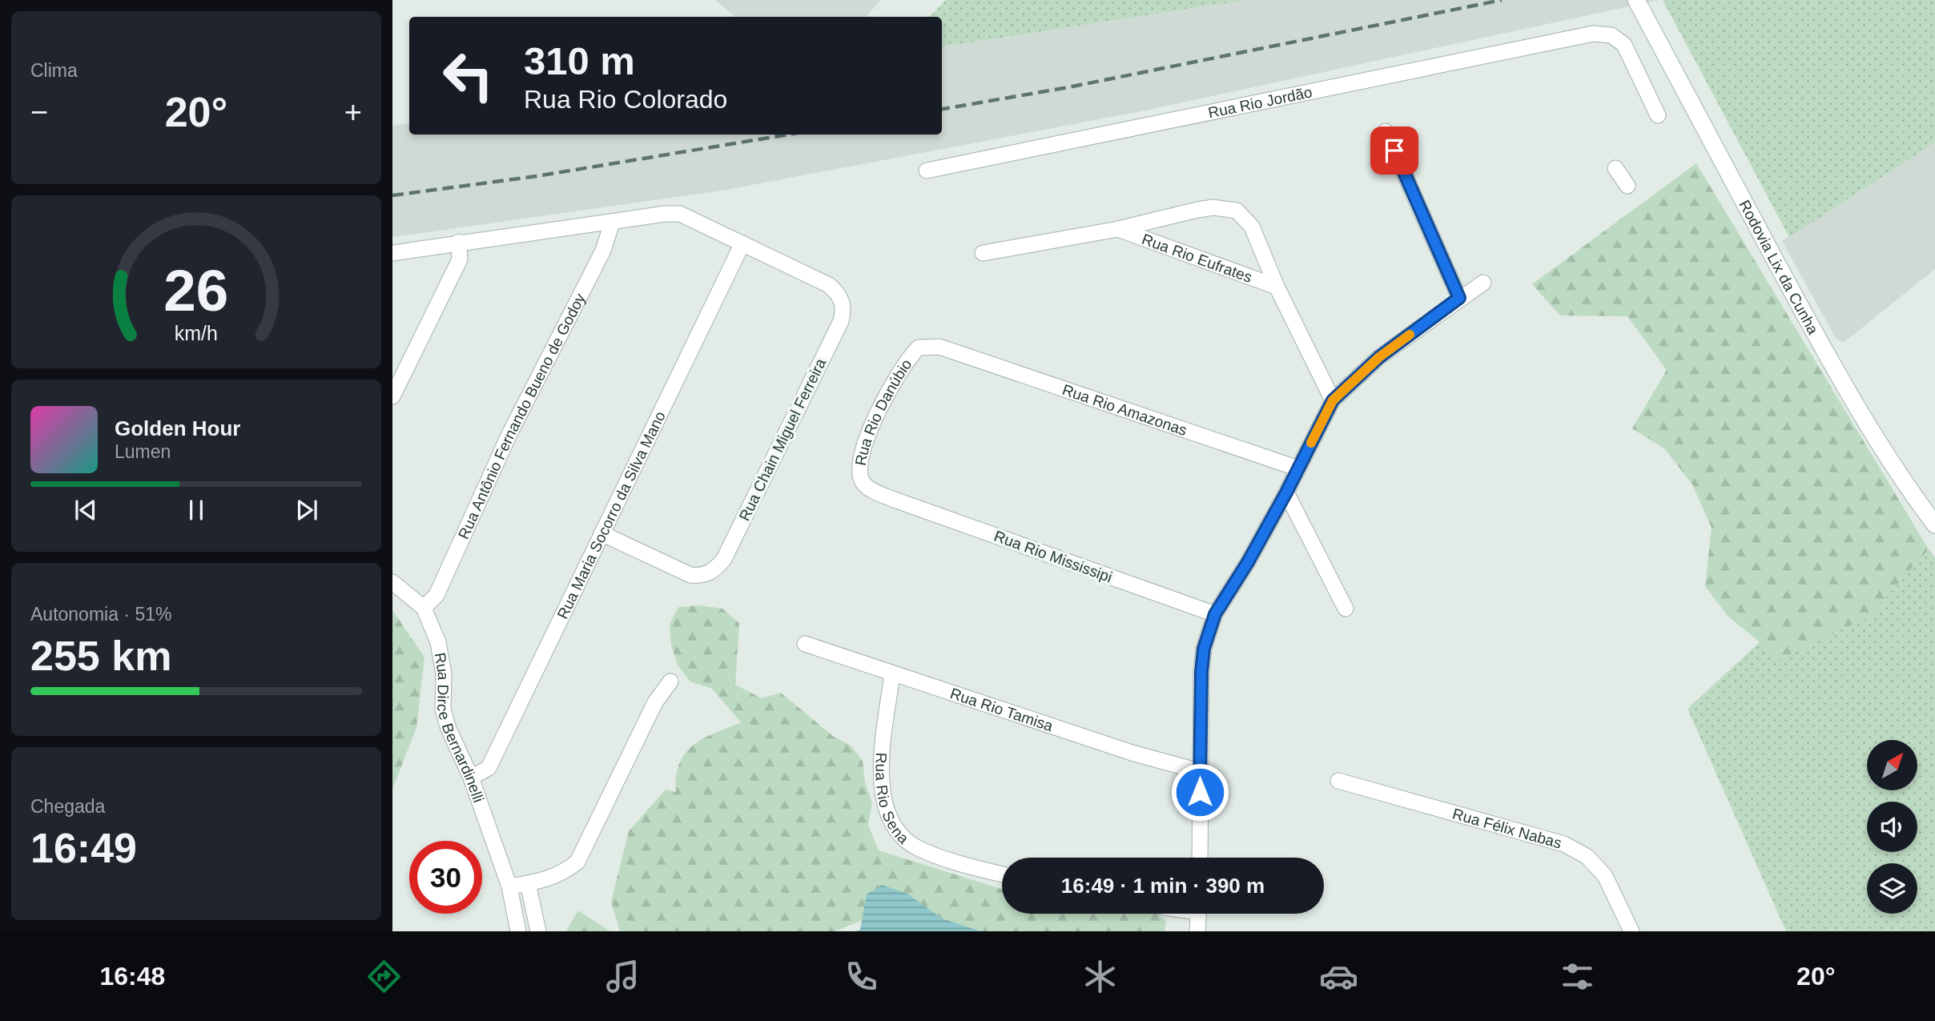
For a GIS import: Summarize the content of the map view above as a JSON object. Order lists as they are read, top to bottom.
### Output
{
  "streets": {
    "main road": ["Rodovia Lix da Cunha"],
    "street": [
      "Rua Rio Jordão",
      "Rua Rio Eufrates",
      "Rua Rio Amazonas",
      "Rua Rio Danúbio",
      "Rua Antônio Fernando Bueno de Godoy",
      "Rua Chain Miguel Ferreira",
      "Rua Maria Socorro da Silva Mano",
      "Rua Rio Mississipi",
      "Rua Rio Tamisa",
      "Rua Dirce Bernardinelli",
      "Rua Rio Sena",
      "Rua Félix Nabas"
    ]
  },
  "crossings": [
    ["Rua Rio Amazonas", "Rua Rio Danúbio"],
    ["Rua Rio Danúbio", "Rua Rio Mississipi"],
    ["Rua Antônio Fernando Bueno de Godoy", "Rua Dirce Bernardinelli"],
    ["Rua Chain Miguel Ferreira", "Rua Maria Socorro da Silva Mano"],
    ["Rua Maria Socorro da Silva Mano", "Rua Dirce Bernardinelli"],
    ["Rua Rio Tamisa", "Rua Rio Sena"]
  ],
  "north": "top right",
  "page": {
    "tile": [
      "Clima",
      ["Autonomia · 51%", "255 km"],
      ["Chegada", "16:49"]
    ],
    "turn": ["310 m", "Rua Rio Colorado"],
    "heat": ["−", "20°", "+"],
    "song": ["Golden Hour", "Lumen"],
    "limit": "30",
    "trip": "16:49 · 1 min · 390 m",
    "tabs": ["16:48", "20°"],
    "gauge": ["26", "km/h"]
  }
}
